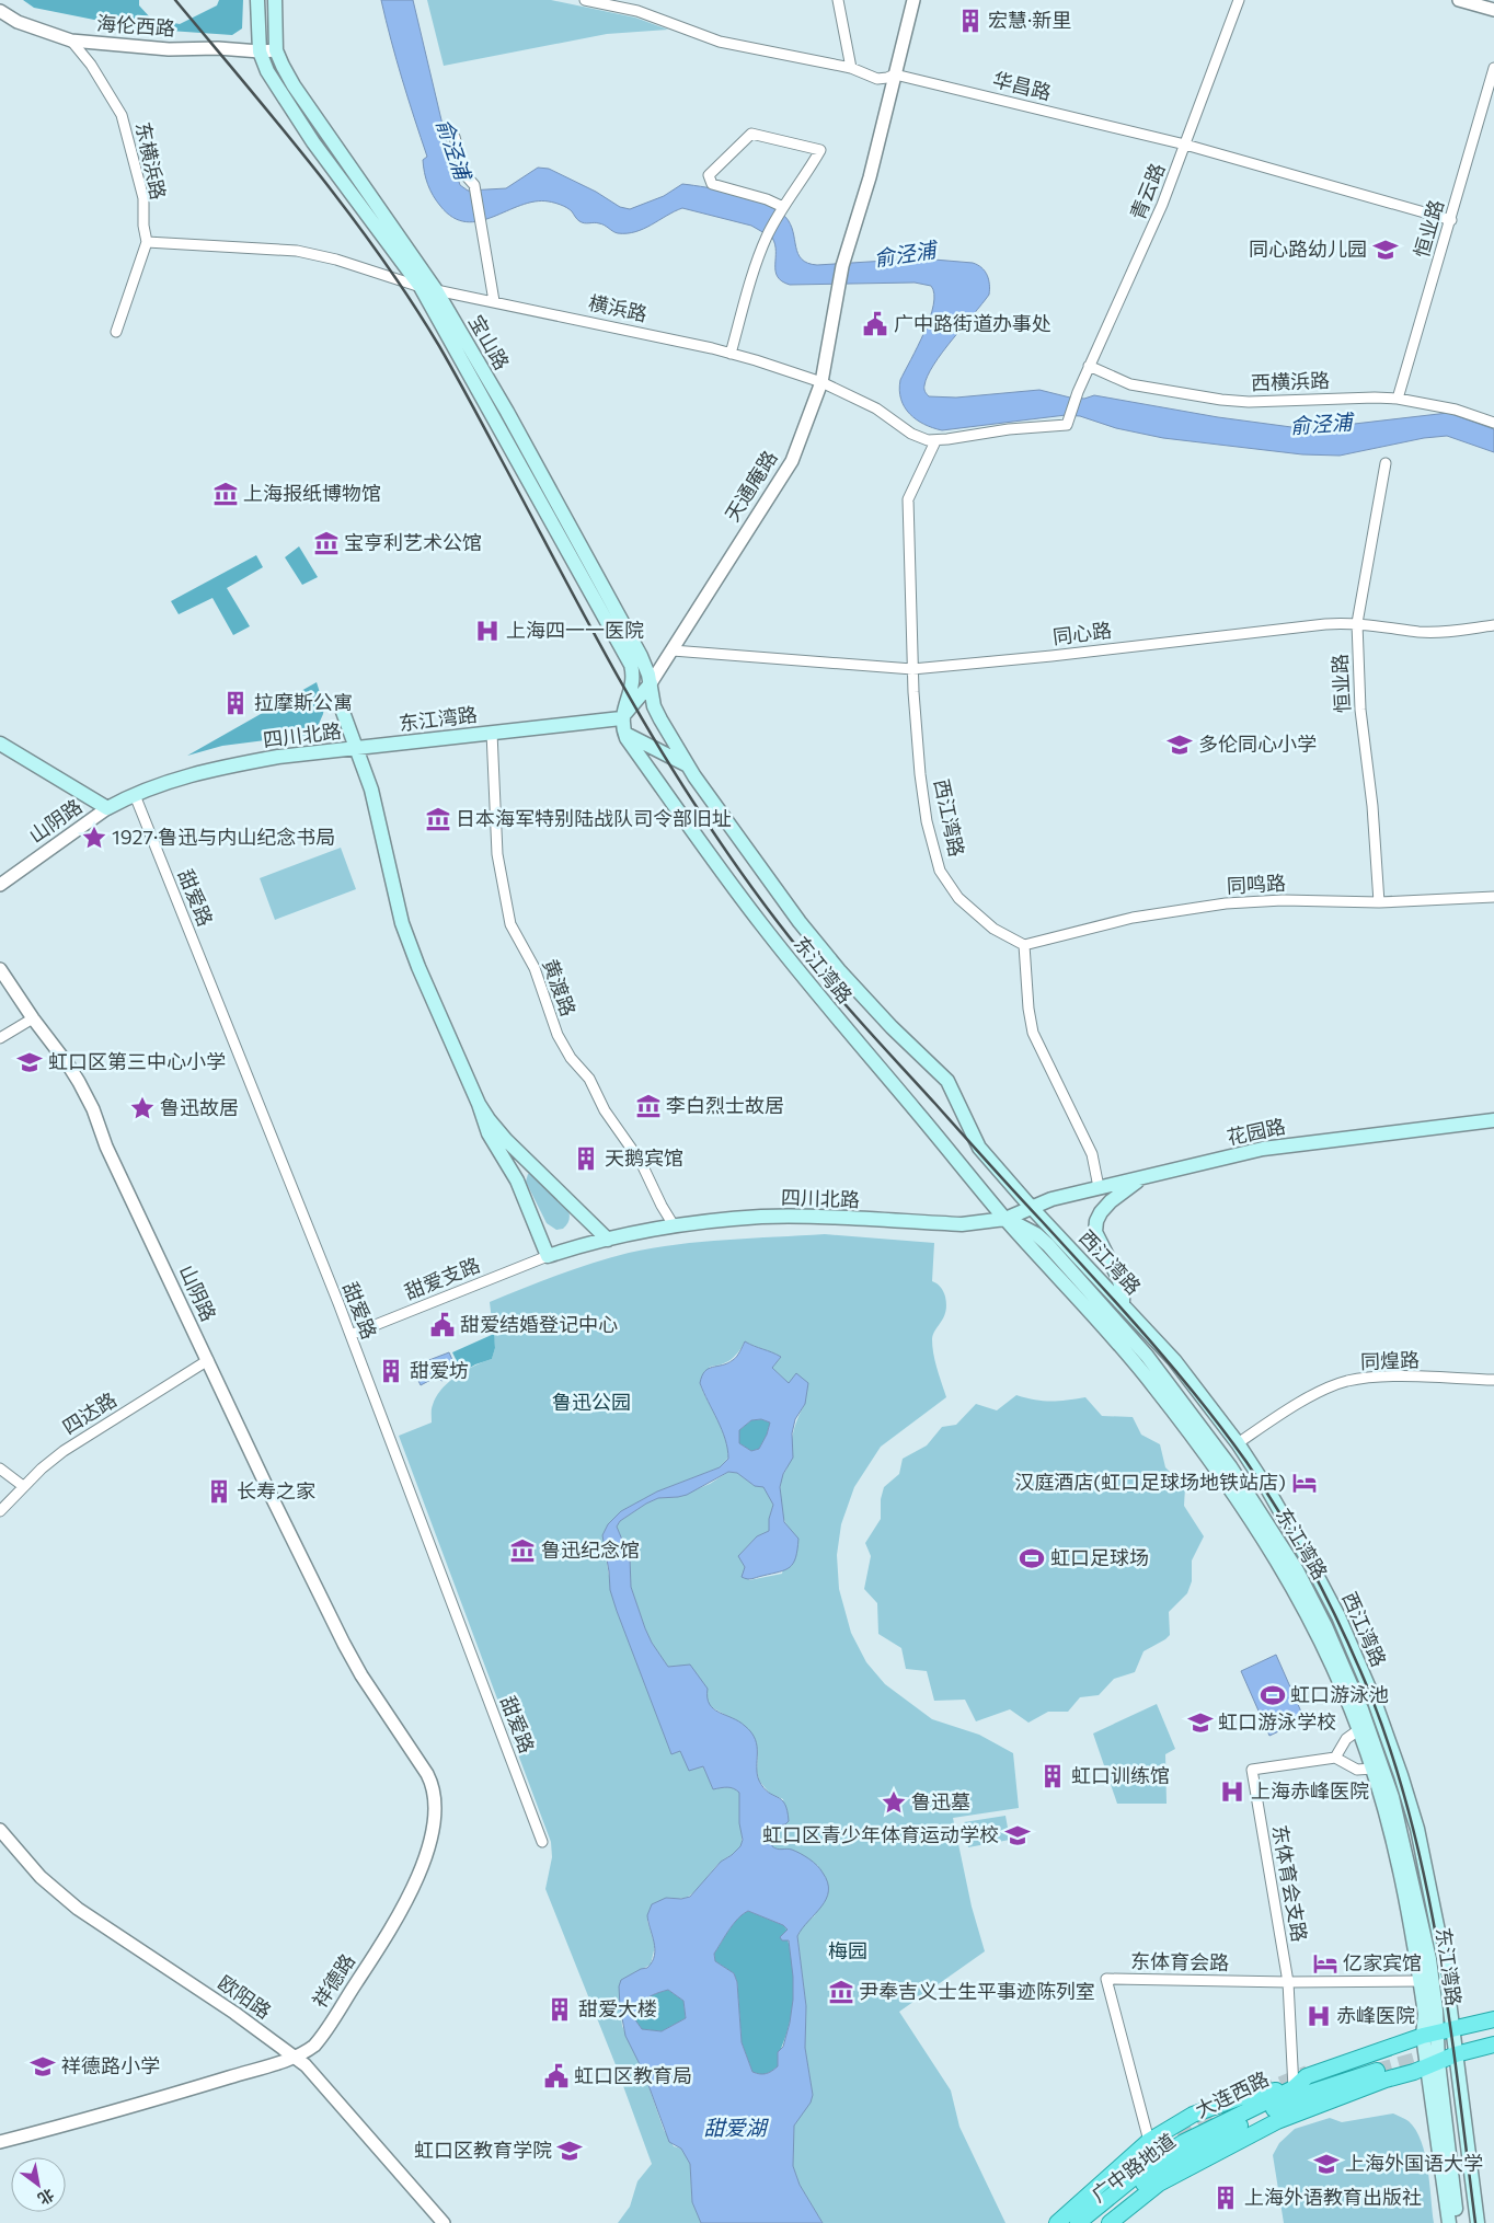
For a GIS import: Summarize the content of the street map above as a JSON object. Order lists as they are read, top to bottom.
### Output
{
  "streets": {
    "main road": [
      "宝山路",
      "东江湾路",
      "四川北路",
      "西江湾路",
      "花园路",
      "大连西路",
      "广中路地道"
    ],
    "street": [
      "海伦西路",
      "华昌路",
      "东横浜路",
      "青云路",
      "恒业路",
      "横浜路",
      "西横浜路",
      "天通庵路",
      "同心路",
      "山阴路",
      "同鸣路",
      "甜爱路",
      "黄渡路",
      "甜爱支路",
      "同煌路",
      "四达路",
      "东体育会支路",
      "东体育会路",
      "祥德路",
      "欧阳路"
    ]
  },
  "crossings": [
    ["海伦西路", "东横浜路"],
    ["海伦西路", "宝山路"],
    ["华昌路", "青云路"],
    ["华昌路", "恒业路"],
    ["华昌路", "天通庵路"],
    ["东横浜路", "横浜路"],
    ["青云路", "横浜路"],
    ["青云路", "西横浜路"],
    ["恒业路", "西横浜路"],
    ["恒业路", "同心路"],
    ["恒业路", "同鸣路"],
    ["横浜路", "宝山路"],
    ["横浜路", "天通庵路"],
    ["横浜路", "西江湾路"],
    ["宝山路", "天通庵路"],
    ["宝山路", "东江湾路"],
    ["天通庵路", "同心路"],
    ["天通庵路", "东江湾路"],
    ["同心路", "西江湾路"],
    ["东江湾路", "四川北路"],
    ["东江湾路", "西江湾路"],
    ["东江湾路", "黄渡路"],
    ["东江湾路", "花园路"],
    ["东江湾路", "东体育会路"],
    ["东江湾路", "大连西路"],
    ["四川北路", "西江湾路"],
    ["四川北路", "山阴路"],
    ["四川北路", "甜爱路"],
    ["四川北路", "黄渡路"],
    ["四川北路", "花园路"],
    ["四川北路", "甜爱支路"],
    ["西江湾路", "同鸣路"],
    ["西江湾路", "花园路"],
    ["西江湾路", "同煌路"],
    ["西江湾路", "大连西路"],
    ["山阴路", "四达路"],
    ["山阴路", "祥德路"],
    ["甜爱路", "甜爱支路"],
    ["东体育会支路", "东体育会路"],
    ["东体育会支路", "大连西路"],
    ["祥德路", "欧阳路"]
  ],
  "water": ["俞泾浦", "甜爱湖"],
  "parks": ["鲁迅公园", "梅园"],
  "places": {
    "building": [
      "宏慧·新里",
      "拉摩斯公寓",
      "天鹅宾馆",
      "甜爱坊",
      "长寿之家",
      "虹口训练馆",
      "甜爱大楼",
      "上海外语教育出版社"
    ],
    "school or university": [
      "同心路幼儿园",
      "多伦同心小学",
      "虹口区第三中心小学",
      "虹口游泳学校",
      "虹口区青少年体育运动学校",
      "祥德路小学",
      "虹口区教育学院",
      "上海外国语大学"
    ],
    "public building": ["广中路街道办事处", "甜爱结婚登记中心", "虹口区教育局"],
    "museum": [
      "上海报纸博物馆",
      "宝亨利艺术公馆",
      "日本海军特别陆战队司令部旧址",
      "李白烈士故居",
      "鲁迅纪念馆",
      "尹奉吉义士生平事迹陈列室"
    ],
    "hospital": ["上海四一一医院", "上海赤峰医院", "赤峰医院"],
    "place": ["1927·鲁迅与内山纪念书局", "鲁迅故居", "鲁迅墓"],
    "hotel": ["汉庭酒店(虹口足球场地铁站店)", "亿家宾馆"],
    "sports": ["虹口足球场", "虹口游泳池"]
  },
  "north": "bottom right"
}
